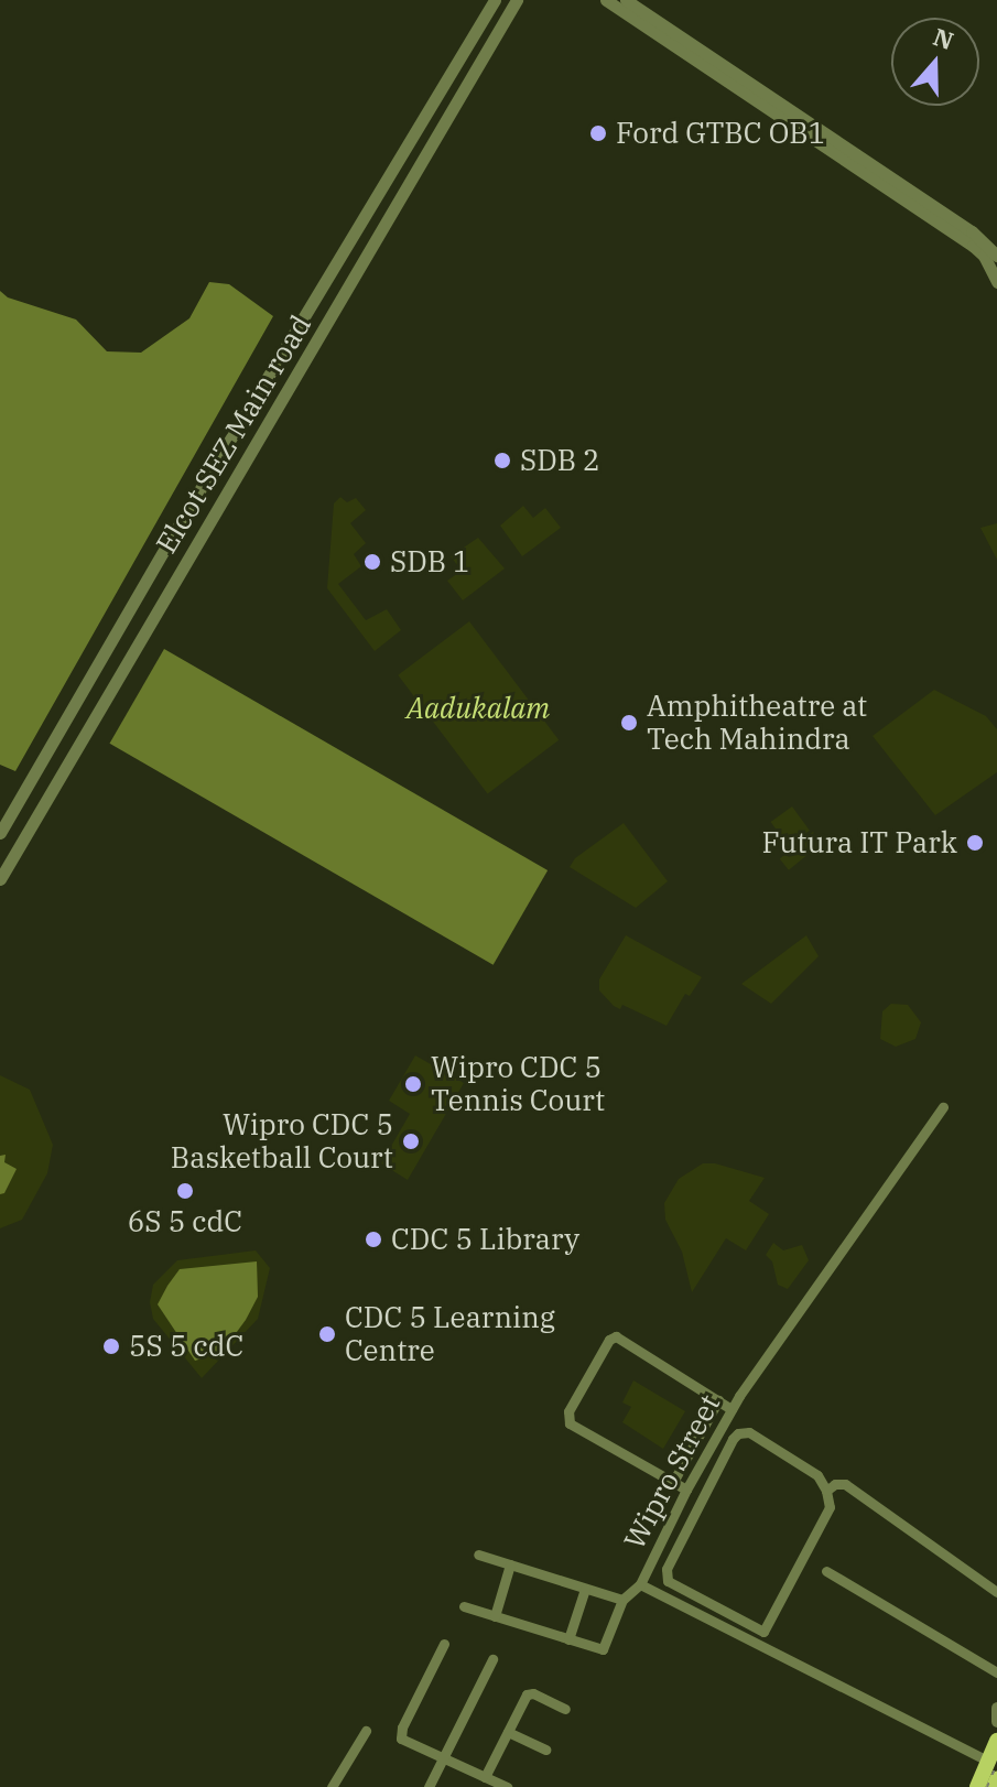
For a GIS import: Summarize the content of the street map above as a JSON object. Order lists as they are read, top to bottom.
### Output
{
  "streets": {
    "street": ["Elcot SEZ Main road", "Wipro Street"]
  },
  "parks": ["Aadukalam"],
  "places": [
    "Ford GTBC OB1",
    "SDB 2",
    "SDB 1",
    "Amphitheatre at Tech Mahindra",
    "Futura IT Park",
    "Wipro CDC 5 Tennis Court",
    "Wipro CDC 5 Basketball Court",
    "6S 5 cdC",
    "CDC 5 Library",
    "CDC 5 Learning Centre",
    "5S 5 cdC"
  ],
  "north": "top"
}
